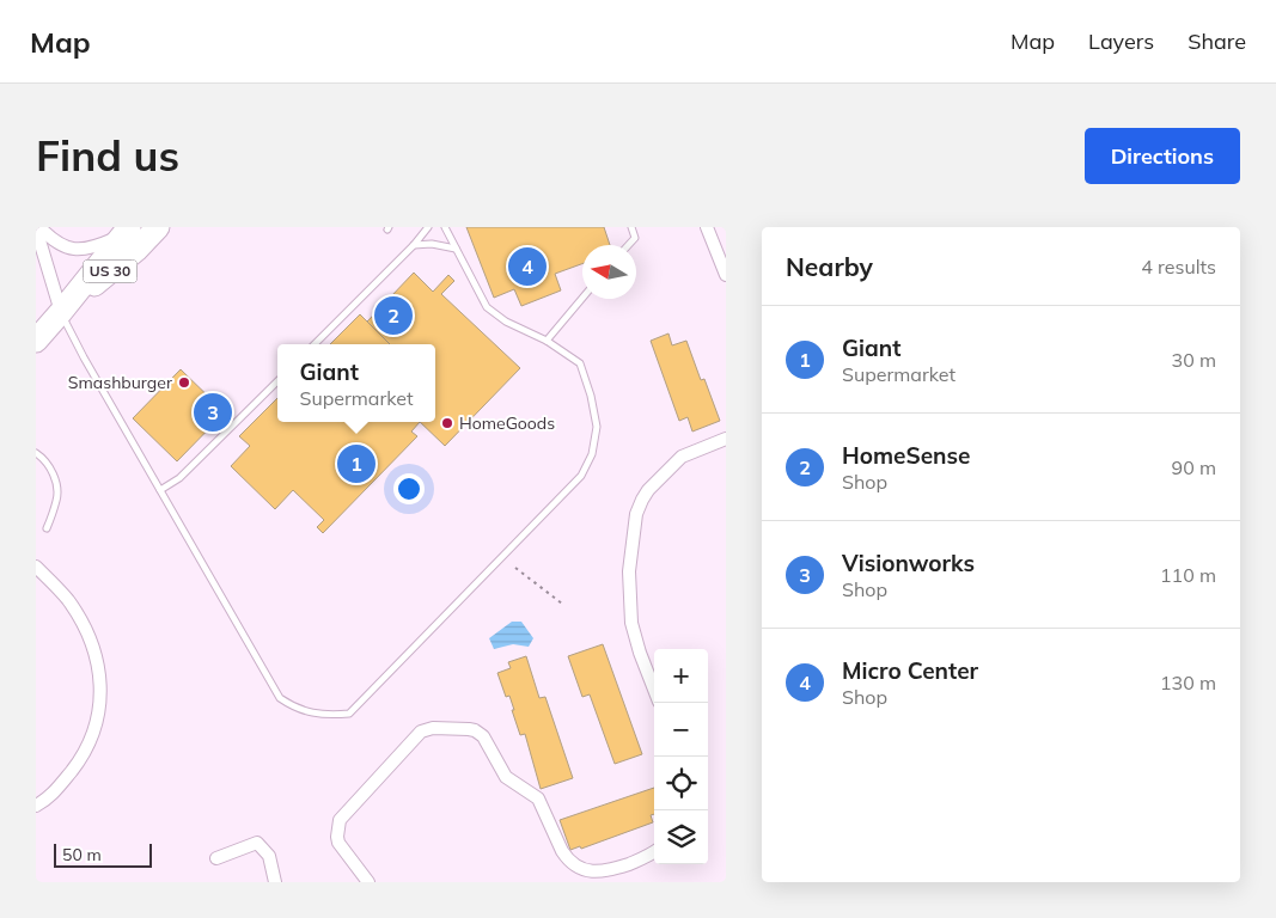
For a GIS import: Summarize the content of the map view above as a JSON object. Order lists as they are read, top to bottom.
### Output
{
  "streets": {
    "highway": ["US 30"]
  },
  "places": ["Smashburger", "HomeGoods"],
  "scale_bar": "50 m",
  "north": "left",
  "page": {
    "header": "Map",
    "nav": ["Map", "Layers", "Share"],
    "buttons": "Directions",
    "title": "Find us",
    "heading": ["Nearby", "4 results"],
    "pins": [
      "4",
      "2",
      "3",
      "1"
    ],
    "list": [
      {
        "mark": "1",
        "name": "Giant",
        "note": "Supermarket",
        "value": "30 m"
      },
      {
        "mark": "2",
        "name": "HomeSense",
        "note": "Shop",
        "value": "90 m"
      },
      {
        "mark": "3",
        "name": "Visionworks",
        "note": "Shop",
        "value": "110 m"
      },
      {
        "mark": "4",
        "name": "Micro Center",
        "note": "Shop",
        "value": "130 m"
      }
    ],
    "popup": ["Giant", "Supermarket"],
    "map_buttons": ["+", "−"],
    "scale": "50 m"
  }
}
